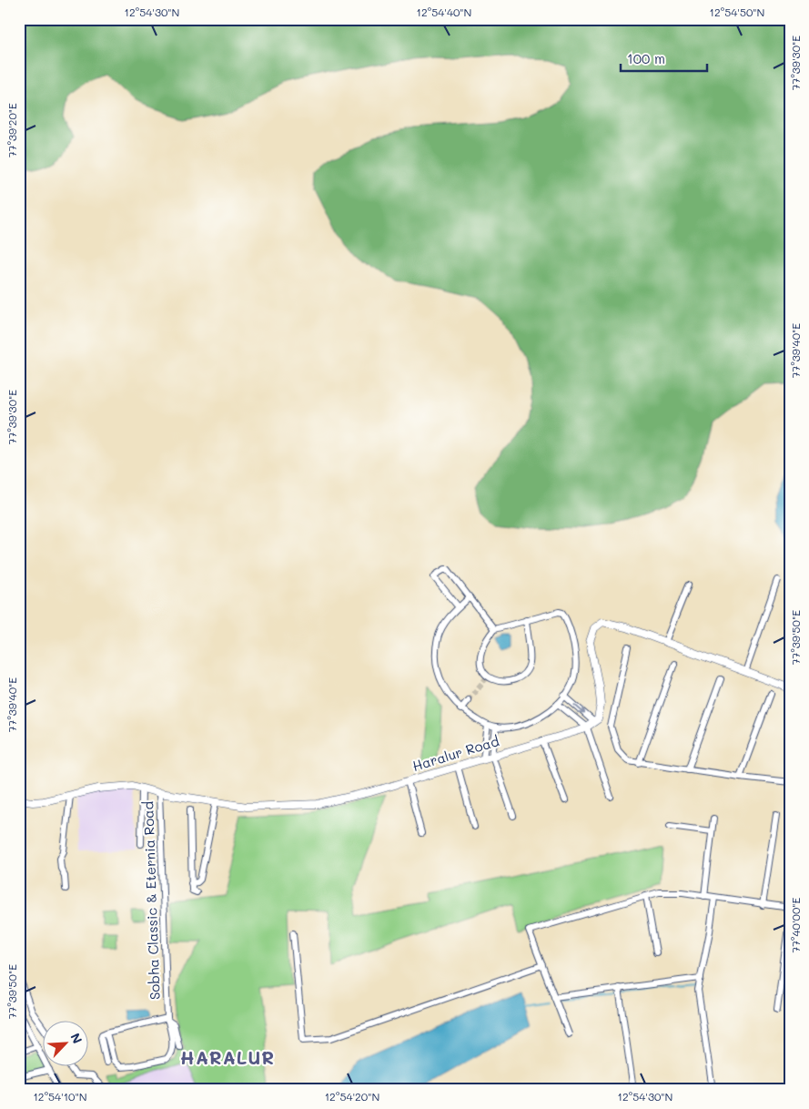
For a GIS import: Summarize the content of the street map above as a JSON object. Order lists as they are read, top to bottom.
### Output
{
  "streets": {
    "street": ["Haralur Road", "Sobha Classic & Eternia Road"]
  },
  "crossings": [
    ["Haralur Road", "Sobha Classic & Eternia Road"]
  ],
  "districts": ["HARALUR"],
  "scale_bar": "100 m",
  "north": "top right",
  "coordinates": [
    "12°54'30\"N",
    "12°54'40\"N",
    "12°54'50\"N",
    "77°39'30\"E",
    "77°39'20\"E",
    "77°39'40\"E",
    "77°39'50\"E",
    "77°40'00\"E",
    "12°54'10\"N",
    "12°54'20\"N"
  ]
}
